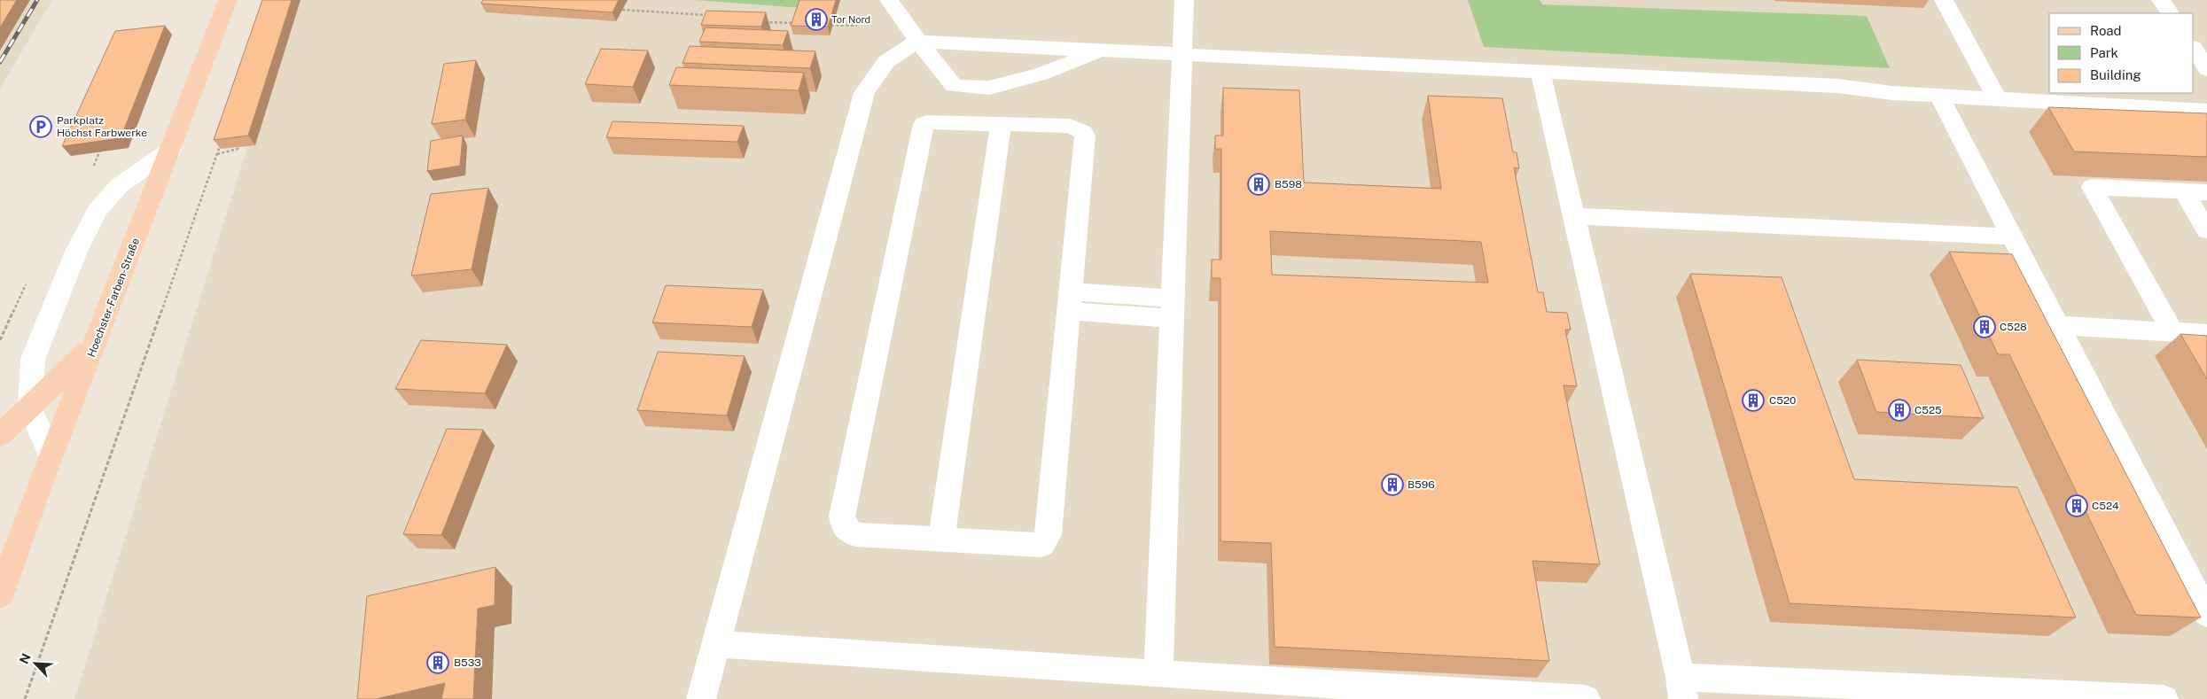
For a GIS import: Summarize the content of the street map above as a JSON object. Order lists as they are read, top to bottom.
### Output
{
  "streets": {
    "main road": ["Hoechster-Farben-Straße"]
  },
  "places": {
    "building": [
      "Tor Nord",
      "B598",
      "C528",
      "C520",
      "C525",
      "B596",
      "C524",
      "B533"
    ],
    "parking": ["Parkplatz Höchst Farbwerke"]
  },
  "legend": ["Road", "Park", "Building"],
  "north": "top left"
}
